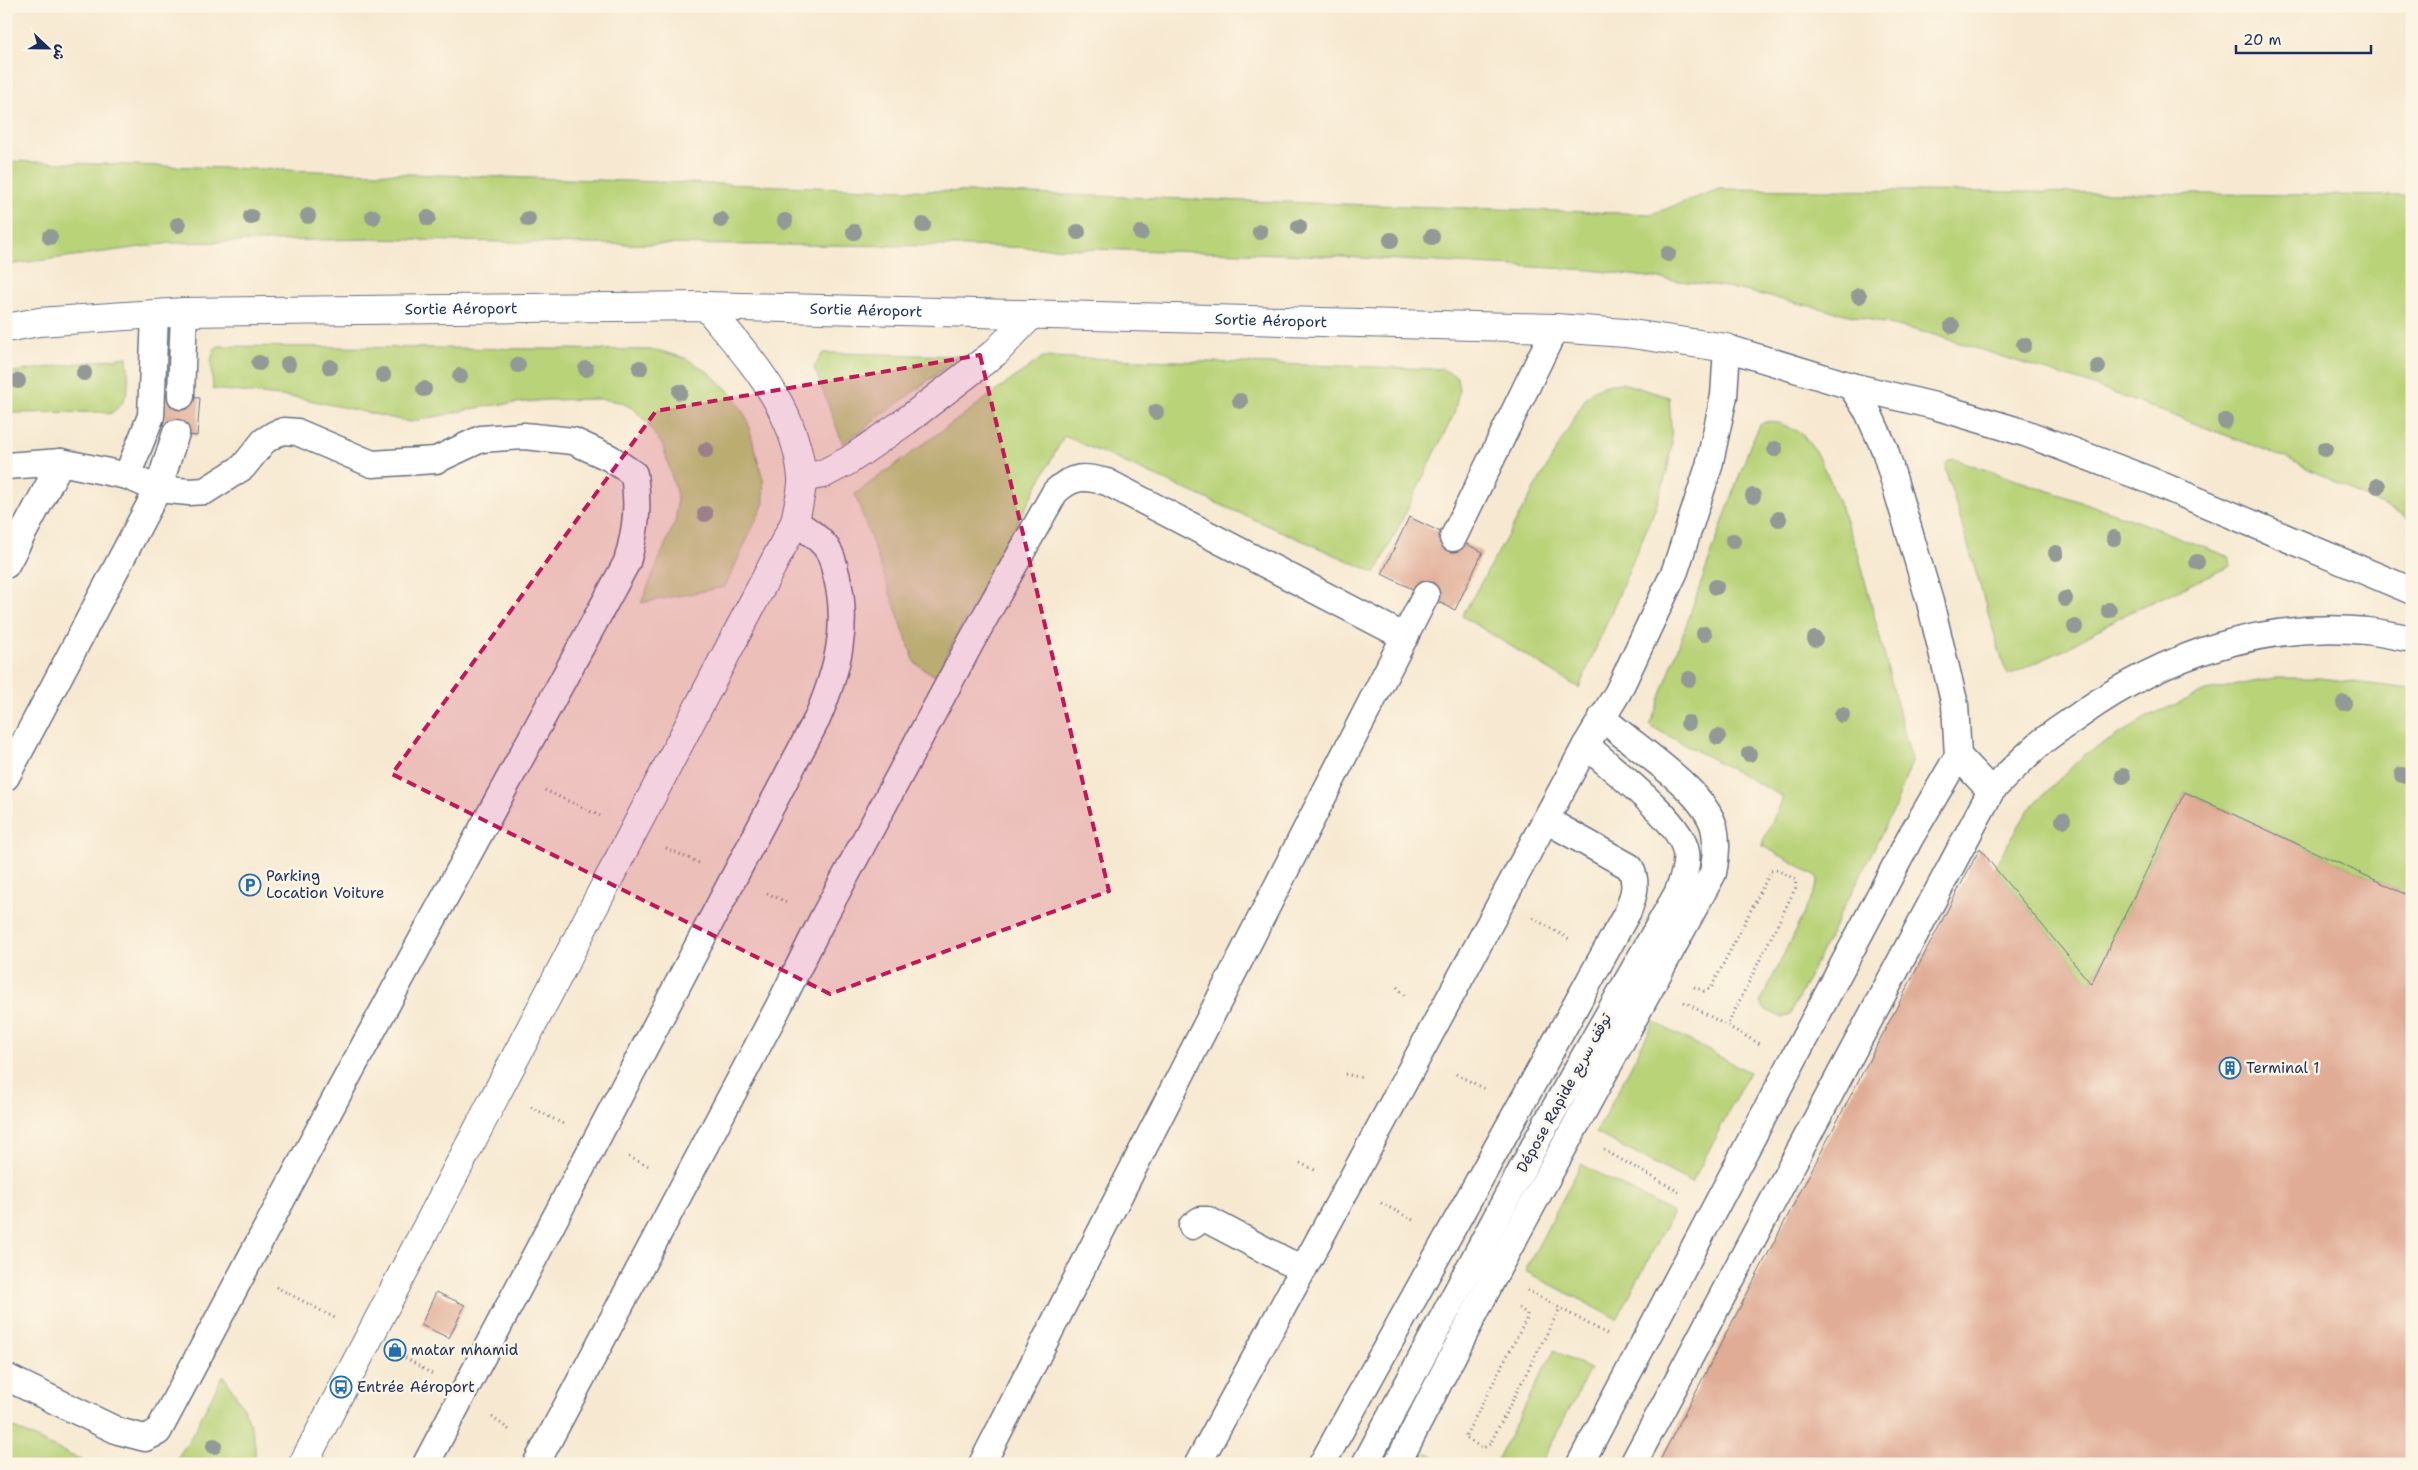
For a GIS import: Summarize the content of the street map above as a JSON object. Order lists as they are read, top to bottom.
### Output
{
  "streets": {
    "street": ["Sortie Aéroport"],
    "lane": ["Dépose Rapide توقف سريع"]
  },
  "places": {
    "parking": ["Parking Location Voiture"],
    "building": ["Terminal 1"],
    "shop": ["matar mhamid"],
    "bus stop": ["Entrée Aéroport"]
  },
  "scale_bar": "20 m",
  "north": "right"
}
